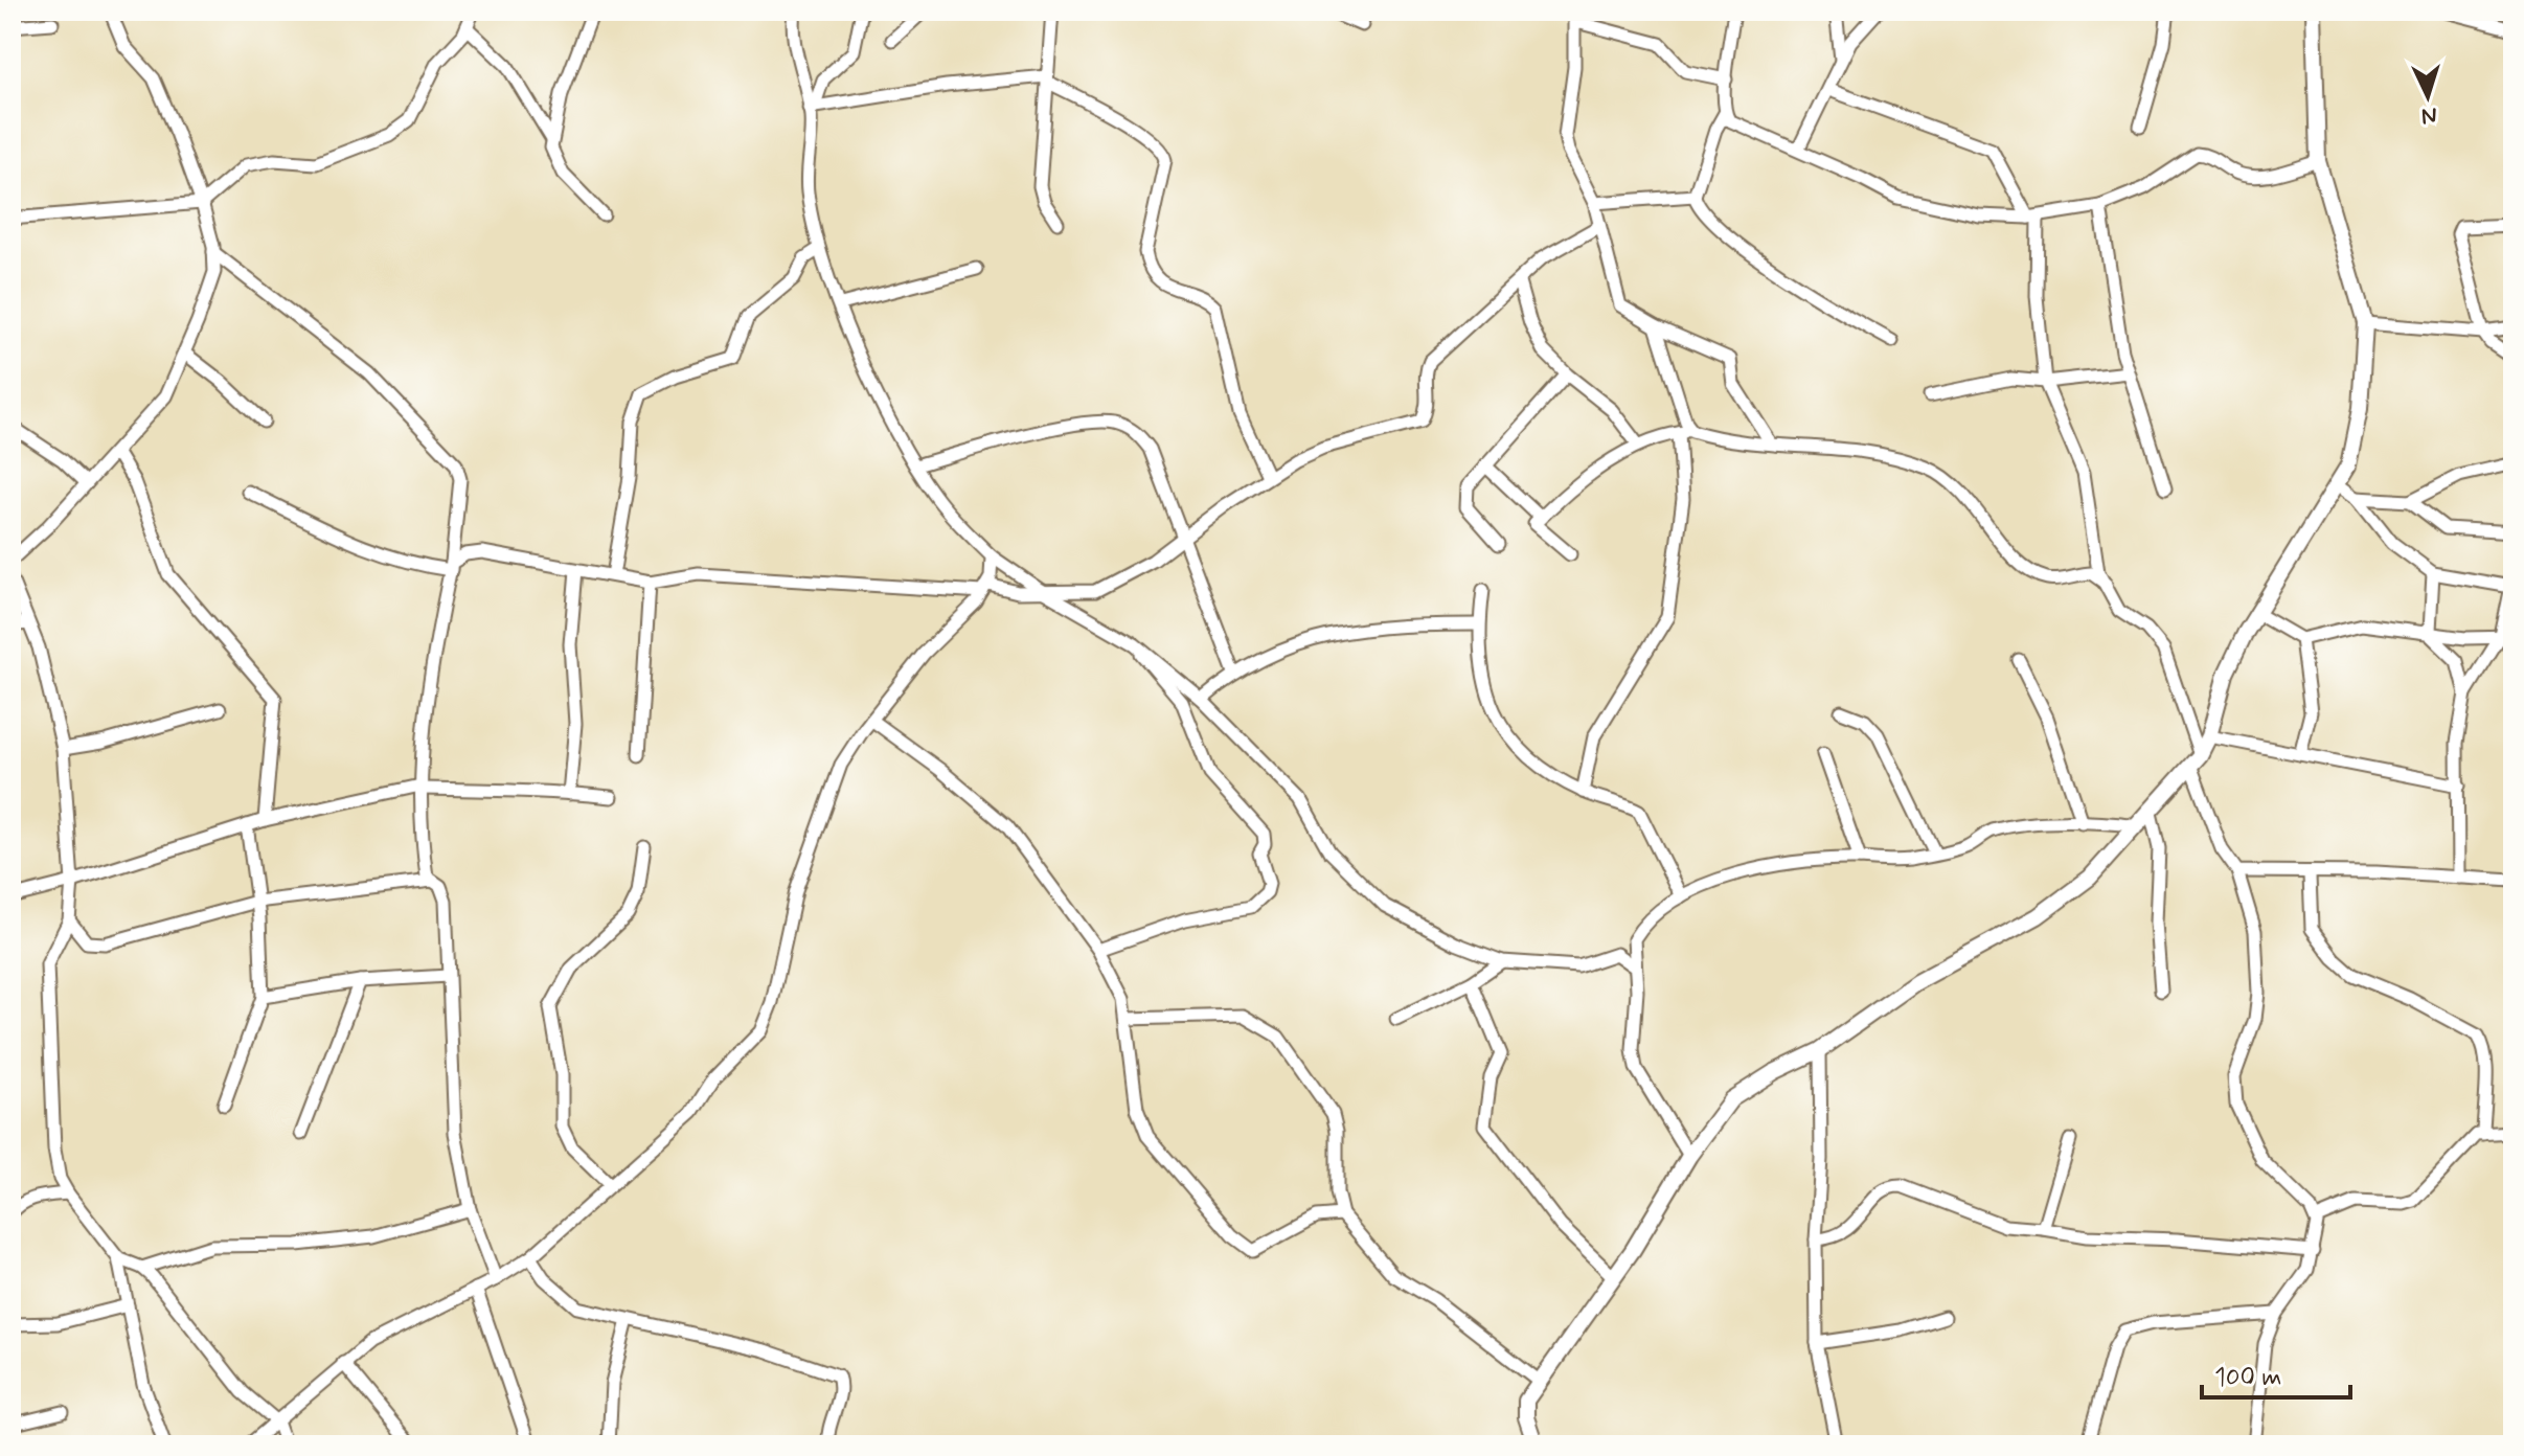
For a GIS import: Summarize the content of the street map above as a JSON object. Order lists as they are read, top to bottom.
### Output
{
  "scale_bar": "100 m",
  "north": "bottom"
}
